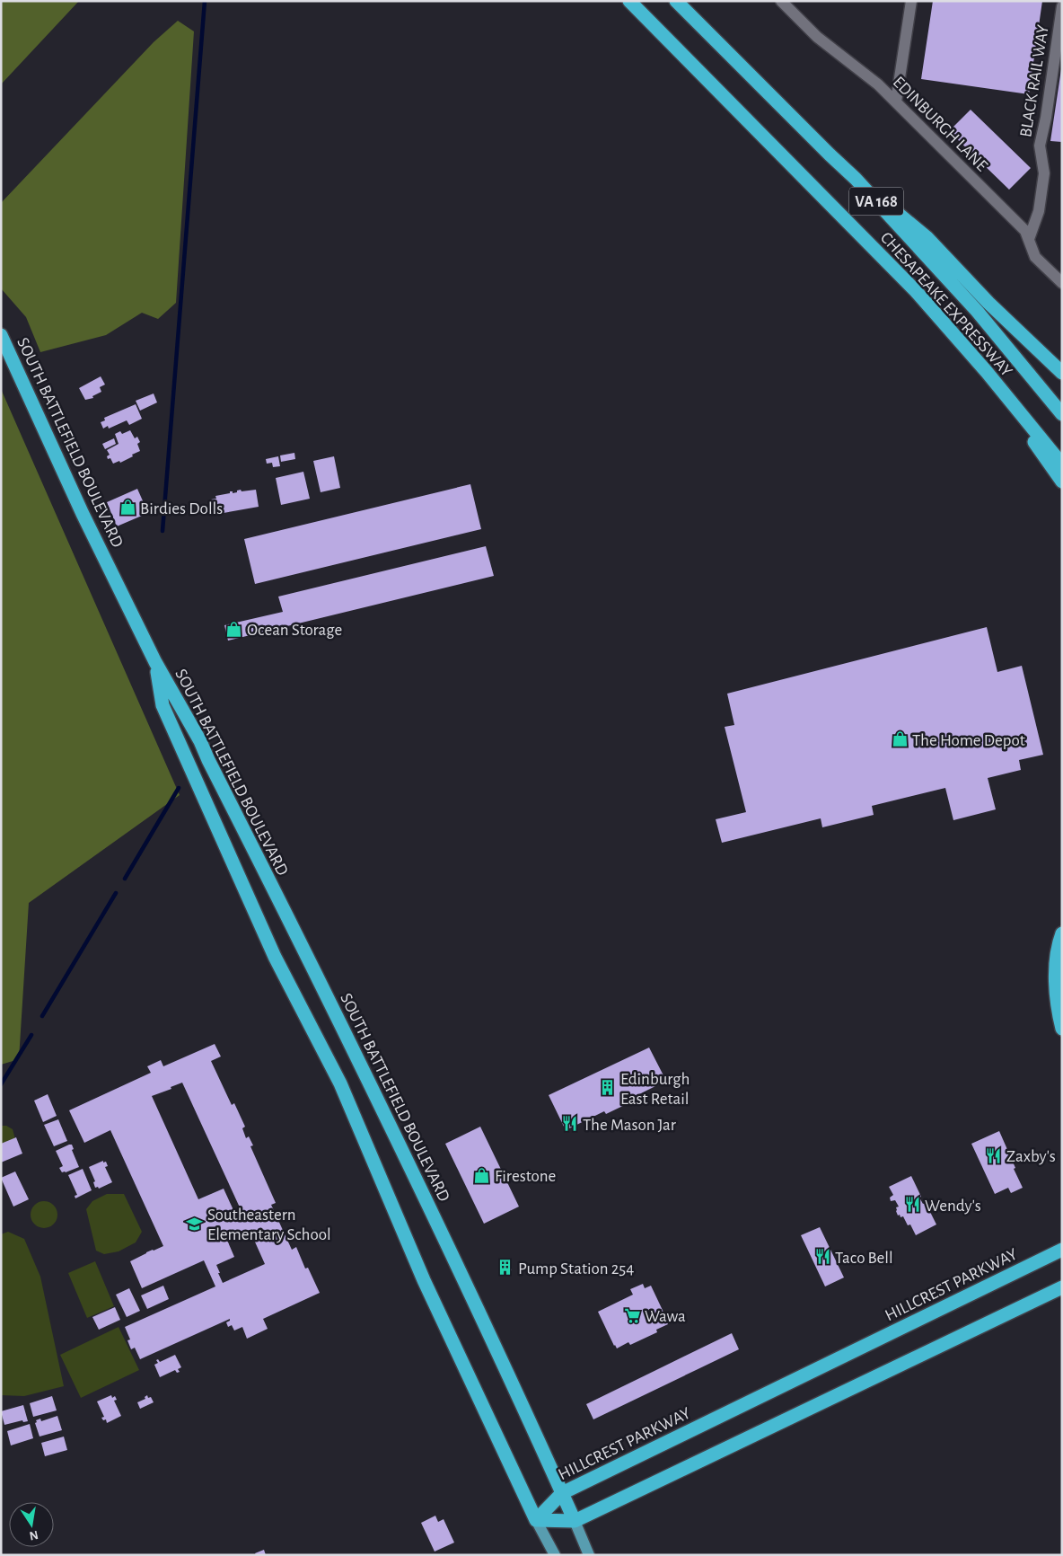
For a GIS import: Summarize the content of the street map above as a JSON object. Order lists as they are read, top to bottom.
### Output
{
  "streets": {
    "highway": [
      "VA 168",
      "CHESAPEAKE EXPRESSWAY",
      "SOUTH BATTLEFIELD BOULEVARD",
      "HILLCREST PARKWAY"
    ],
    "street": ["BLACK RAIL WAY", "EDINBURGH LANE"]
  },
  "crossings": [
    ["BLACK RAIL WAY", "EDINBURGH LANE"],
    ["SOUTH BATTLEFIELD BOULEVARD", "HILLCREST PARKWAY"]
  ],
  "places": {
    "shop": [
      "Birdies Dolls",
      "Ocean Storage",
      "The Home Depot",
      "Firestone"
    ],
    "building": ["Edinburgh East Retail", "Pump Station 254"],
    "restaurant": [
      "The Mason Jar",
      "Zaxby's",
      "Wendy's",
      "Taco Bell"
    ],
    "school or university": ["Southeastern Elementary School"],
    "supermarket": ["Wawa"]
  },
  "north": "bottom"
}
